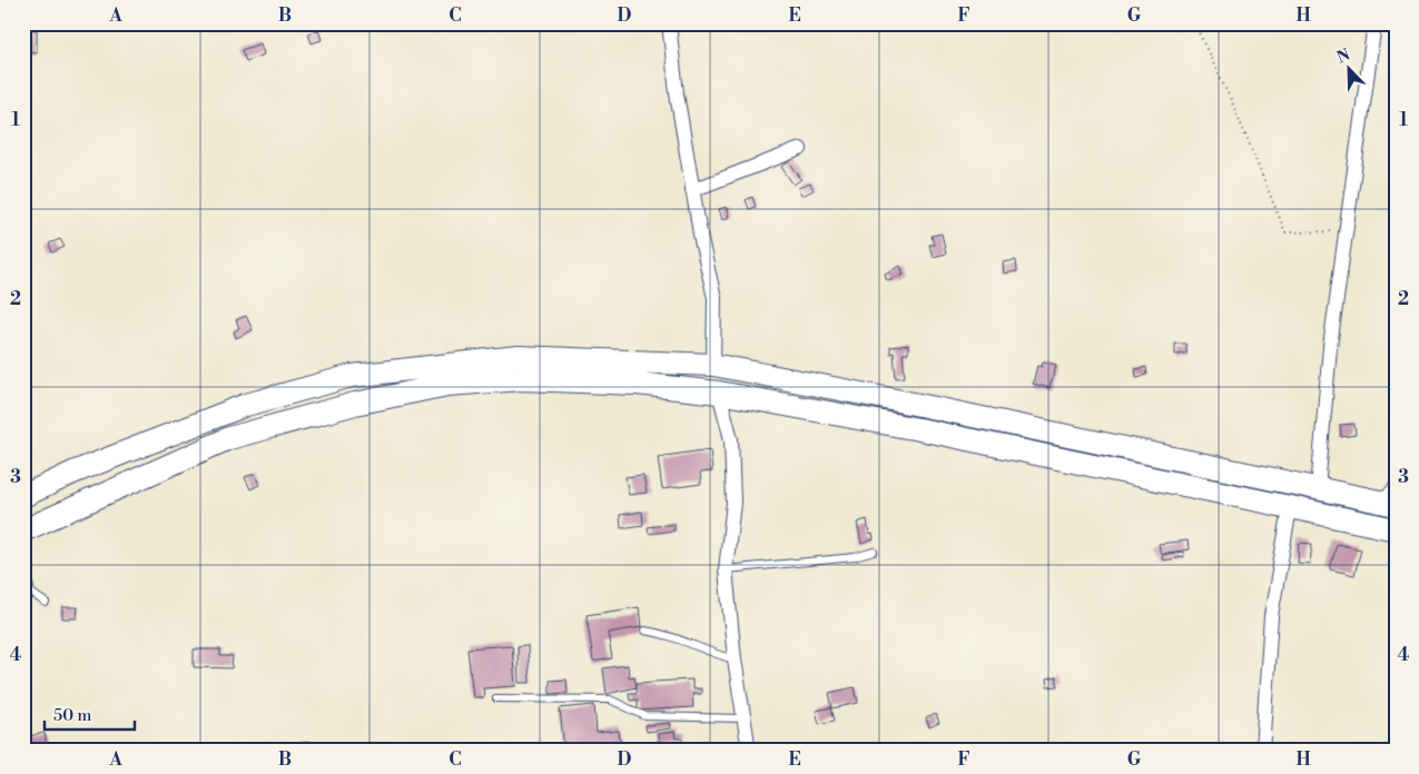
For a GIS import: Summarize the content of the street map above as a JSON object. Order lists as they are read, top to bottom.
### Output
{
  "scale_bar": "50 m",
  "north": "top left",
  "grid": {
    "columns": [
      "A",
      "B",
      "C",
      "D",
      "E",
      "F",
      "G",
      "H"
    ],
    "rows": [
      "1",
      "2",
      "3",
      "4"
    ]
  }
}
